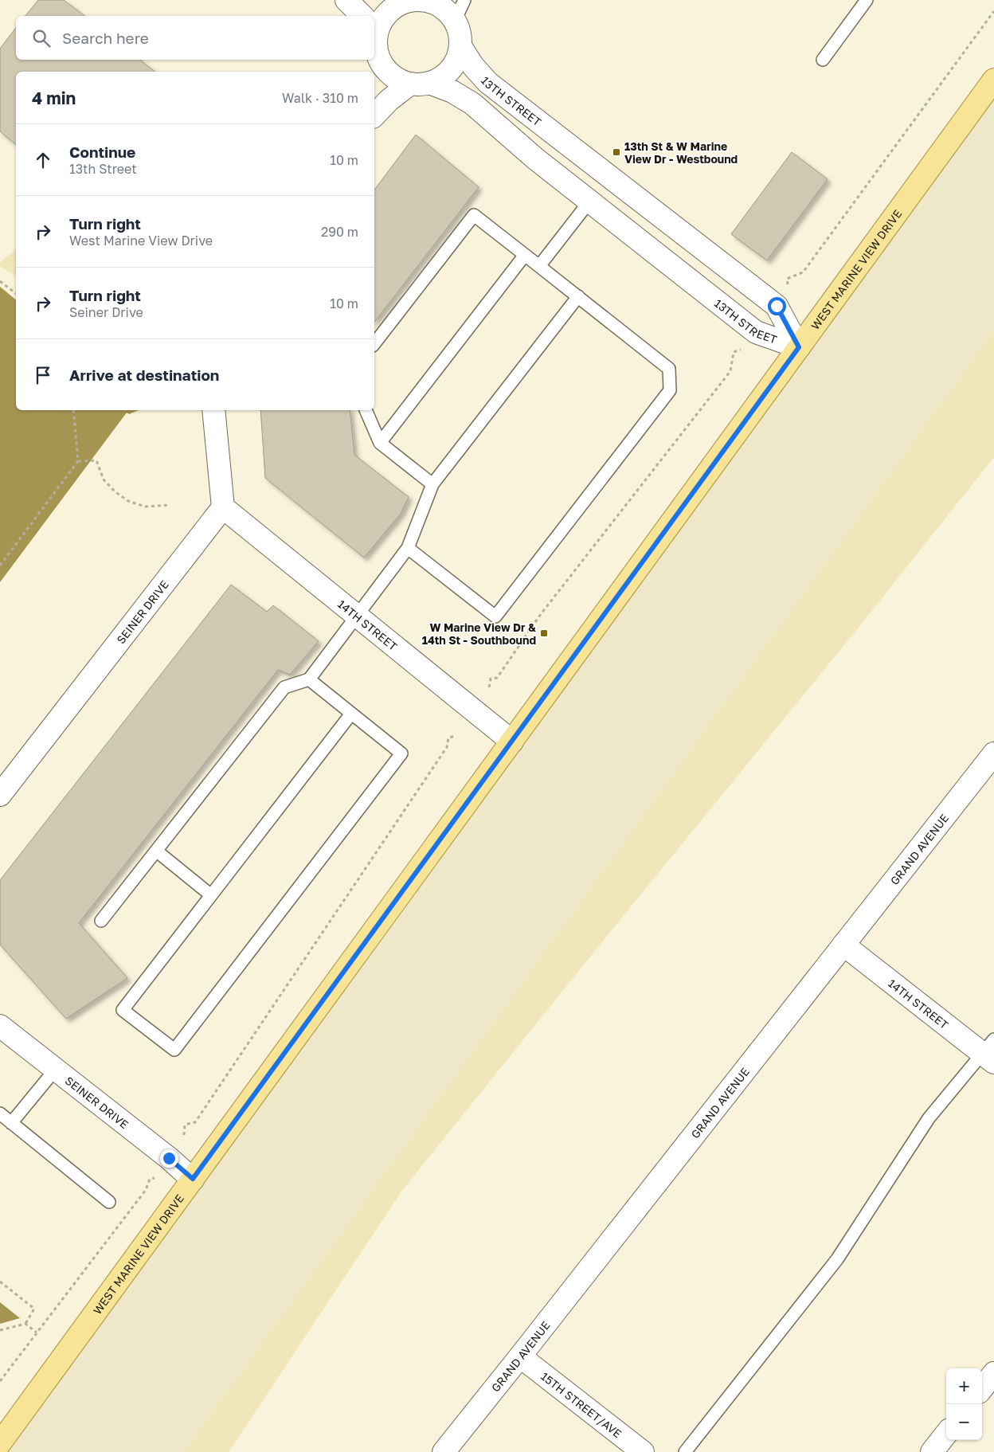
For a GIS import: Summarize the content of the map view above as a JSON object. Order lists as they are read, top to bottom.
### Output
{
  "streets": {
    "main road": ["WEST MARINE VIEW DRIVE"],
    "street": [
      "13TH STREET",
      "SEINER DRIVE",
      "14TH STREET",
      "GRAND AVENUE",
      "15TH STREET/AVE"
    ]
  },
  "crossings": [
    ["13TH STREET", "WEST MARINE VIEW DRIVE"],
    ["WEST MARINE VIEW DRIVE", "SEINER DRIVE"],
    ["WEST MARINE VIEW DRIVE", "14TH STREET"],
    ["SEINER DRIVE", "14TH STREET"],
    ["14TH STREET", "GRAND AVENUE"],
    ["GRAND AVENUE", "15TH STREET/AVE"]
  ],
  "places": {
    "transit": ["13th St & W Marine View Dr - Westbound", "W Marine View Dr & 14th St - Southbound"]
  },
  "page": {
    "search": "Search here",
    "heading": ["4 min", "Walk · 310 m"],
    "list": [
      ["Continue", "13th Street", "10 m"],
      ["Turn right", "West Marine View Drive", "290 m"],
      ["Turn right", "Seiner Drive", "10 m"],
      "Arrive at destination"
    ],
    "map_buttons": ["+", "−"]
  }
}
